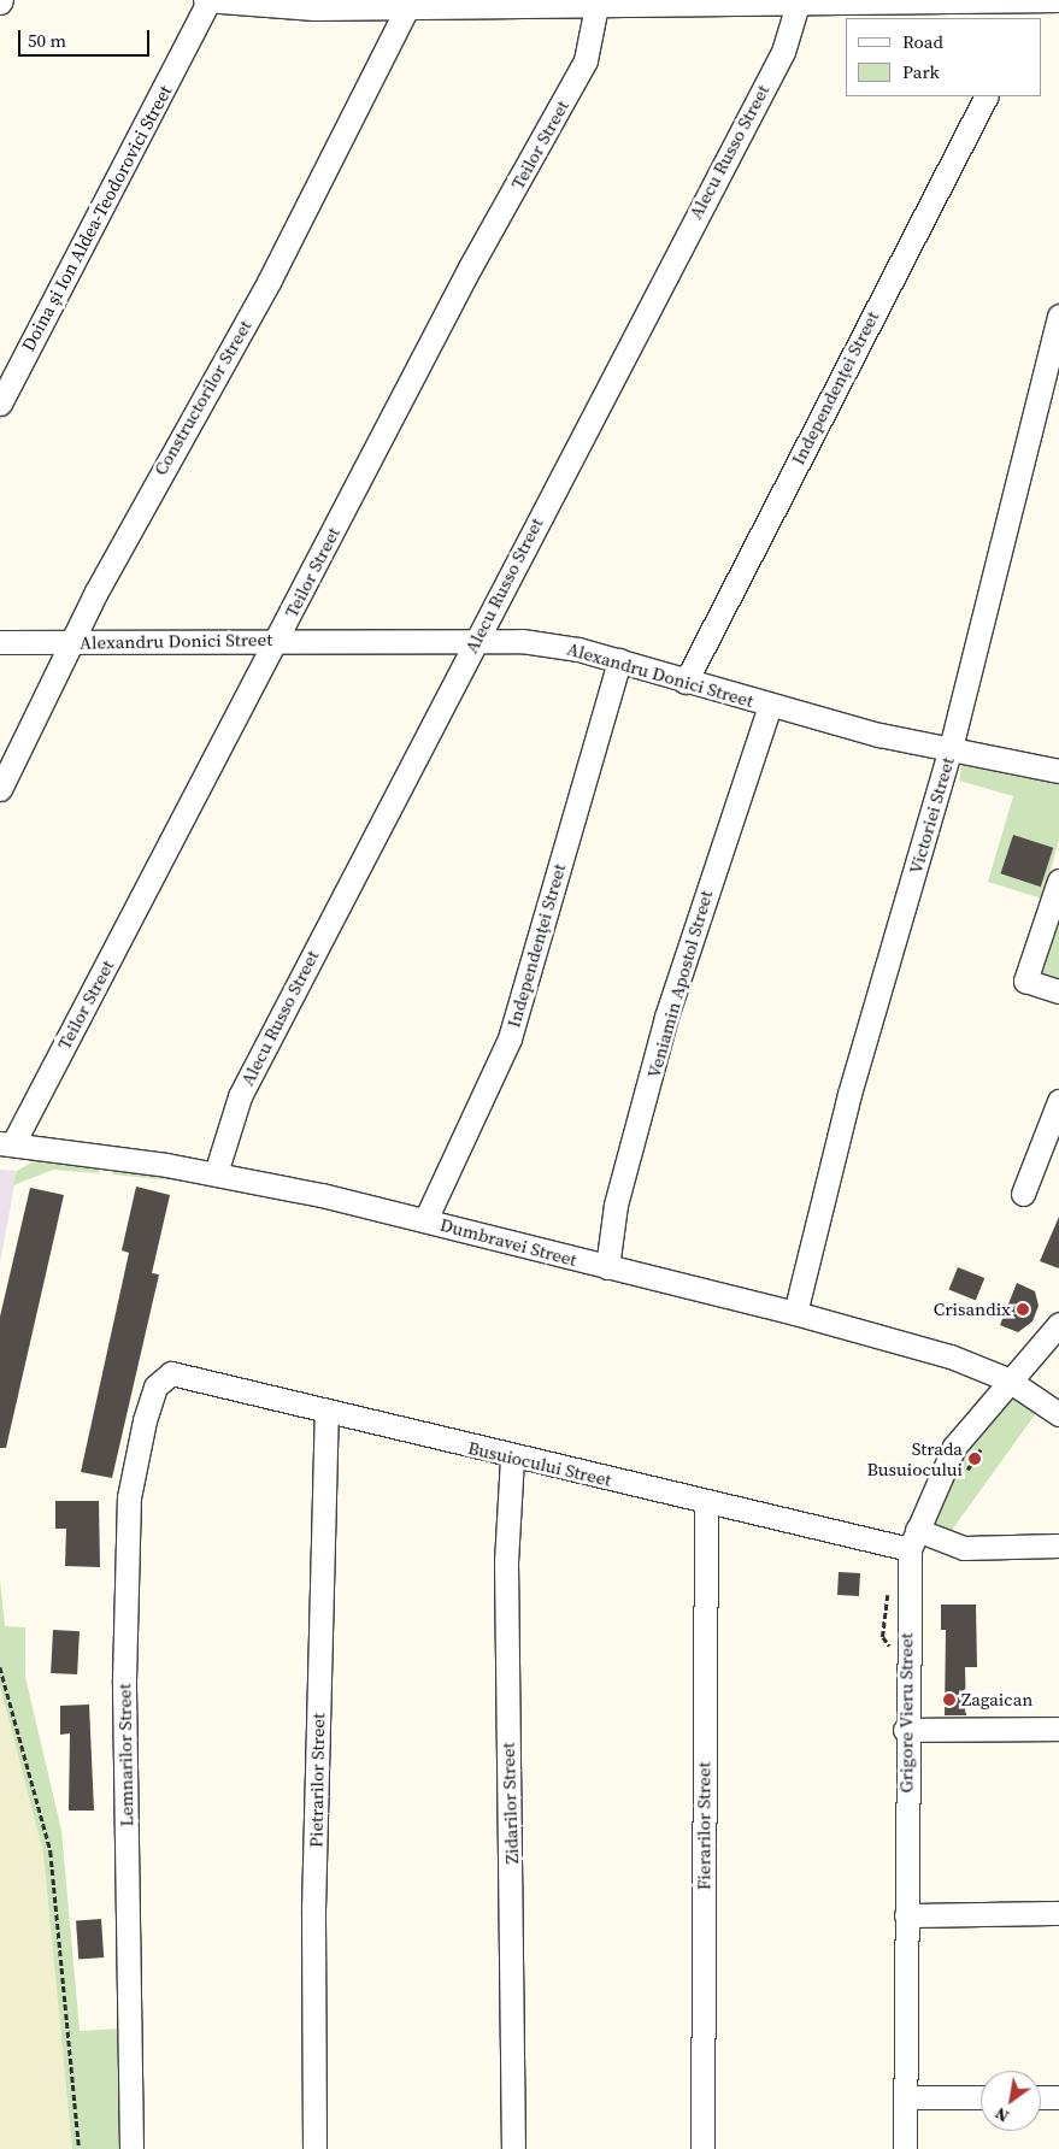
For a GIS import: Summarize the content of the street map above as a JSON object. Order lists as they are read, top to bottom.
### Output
{
  "streets": {
    "street": [
      "Teilor Street",
      "Alecu Russo Street",
      "Doina și Ion Aldea-Teodorovici Street",
      "Independenței Street",
      "Constructorilor Street",
      "Alexandru Donici Street",
      "Victoriei Street",
      "Independenţei Street",
      "Veniamin Apostol Street",
      "Dumbravei Street",
      "Busuiocului Street",
      "Grigore Vieru Street",
      "Lemnarilor Street",
      "Pietrarilor Street",
      "Zidarilor Street",
      "Fierarilor Street"
    ]
  },
  "crossings": [
    ["Teilor Street", "Alexandru Donici Street"],
    ["Teilor Street", "Dumbravei Street"],
    ["Alecu Russo Street", "Alexandru Donici Street"],
    ["Alecu Russo Street", "Dumbravei Street"],
    ["Independenței Street", "Alexandru Donici Street"],
    ["Constructorilor Street", "Alexandru Donici Street"],
    ["Alexandru Donici Street", "Victoriei Street"],
    ["Alexandru Donici Street", "Independenţei Street"],
    ["Alexandru Donici Street", "Veniamin Apostol Street"],
    ["Victoriei Street", "Dumbravei Street"],
    ["Independenţei Street", "Dumbravei Street"],
    ["Veniamin Apostol Street", "Dumbravei Street"],
    ["Dumbravei Street", "Grigore Vieru Street"],
    ["Busuiocului Street", "Grigore Vieru Street"],
    ["Busuiocului Street", "Lemnarilor Street"],
    ["Busuiocului Street", "Pietrarilor Street"],
    ["Busuiocului Street", "Zidarilor Street"],
    ["Busuiocului Street", "Fierarilor Street"]
  ],
  "places": ["Crisandix", "Strada Busuiocului", "Zagaican"],
  "legend": ["Road", "Park"],
  "scale_bar": "50 m",
  "north": "bottom left"
}
